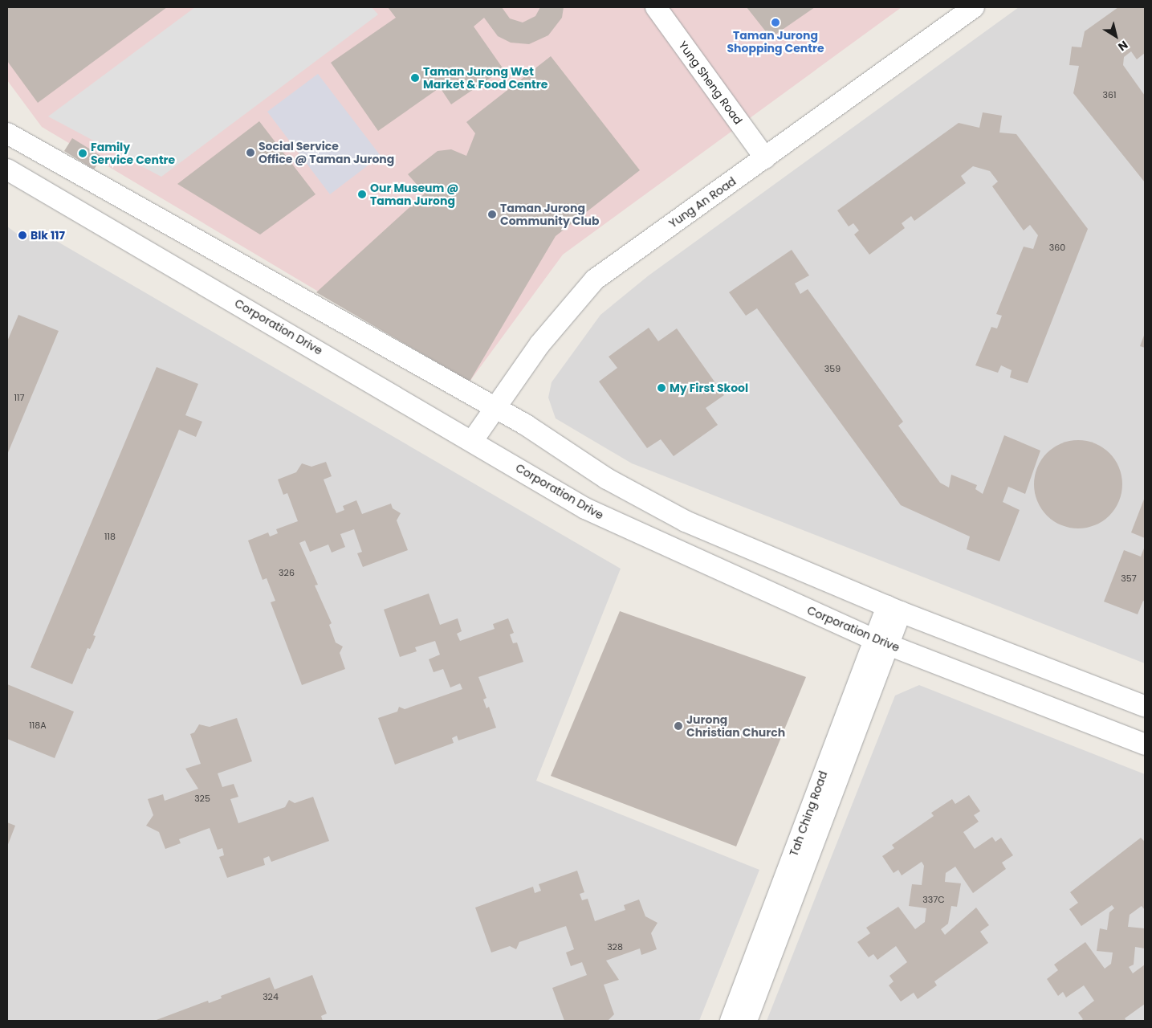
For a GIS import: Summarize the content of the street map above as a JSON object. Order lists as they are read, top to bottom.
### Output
{
  "streets": {
    "street": [
      "Yung Sheng Road",
      "Yung An Road",
      "Corporation Drive",
      "Tah Ching Road"
    ]
  },
  "crossings": [
    ["Yung Sheng Road", "Yung An Road"],
    ["Yung An Road", "Corporation Drive"],
    ["Corporation Drive", "Tah Ching Road"]
  ],
  "places": [
    "Taman Jurong Shopping Centre",
    "Taman Jurong Wet Market & Food Centre",
    "Social Service Office @ Taman Jurong",
    "Family Service Centre",
    "Our Museum @ Taman Jurong",
    "Taman Jurong Community Club",
    "Blk 117",
    "My First Skool",
    "Jurong Christian Church"
  ],
  "house_numbers": [
    "361",
    "360",
    "359",
    "117",
    "118",
    "326",
    "357",
    "118A",
    "325",
    "337C",
    "328",
    "324"
  ],
  "north": "bottom right"
}
